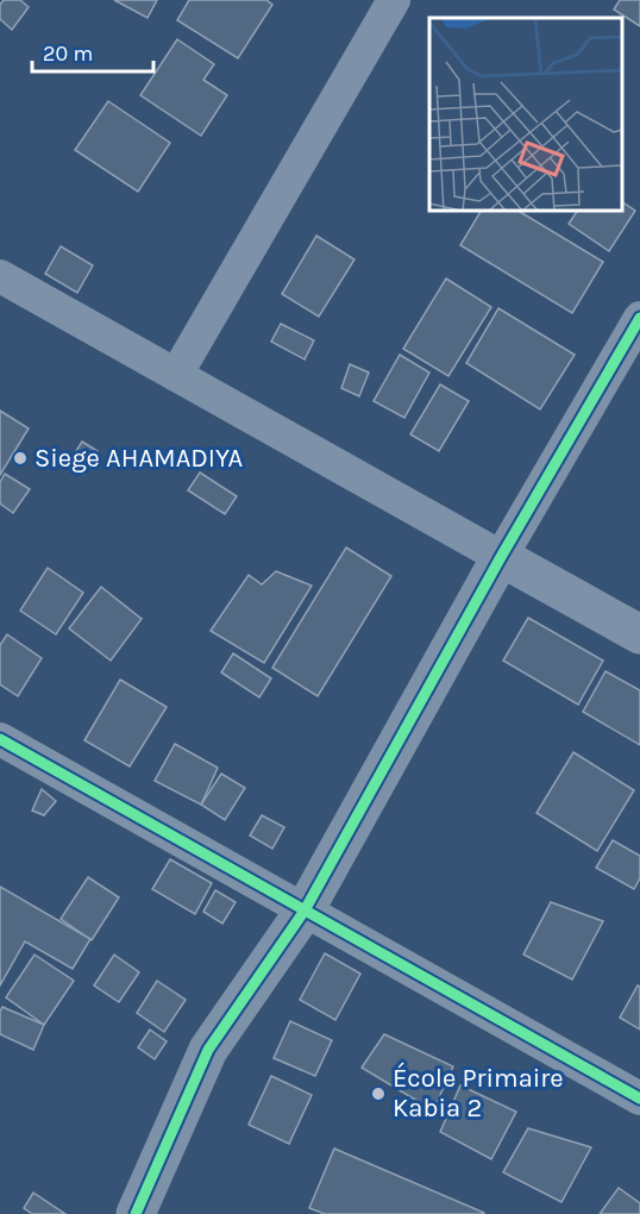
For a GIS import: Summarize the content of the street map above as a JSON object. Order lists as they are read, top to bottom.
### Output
{
  "places": ["Siege AHAMADIYA", "École Primaire Kabia 2"],
  "scale_bar": "20 m"
}
